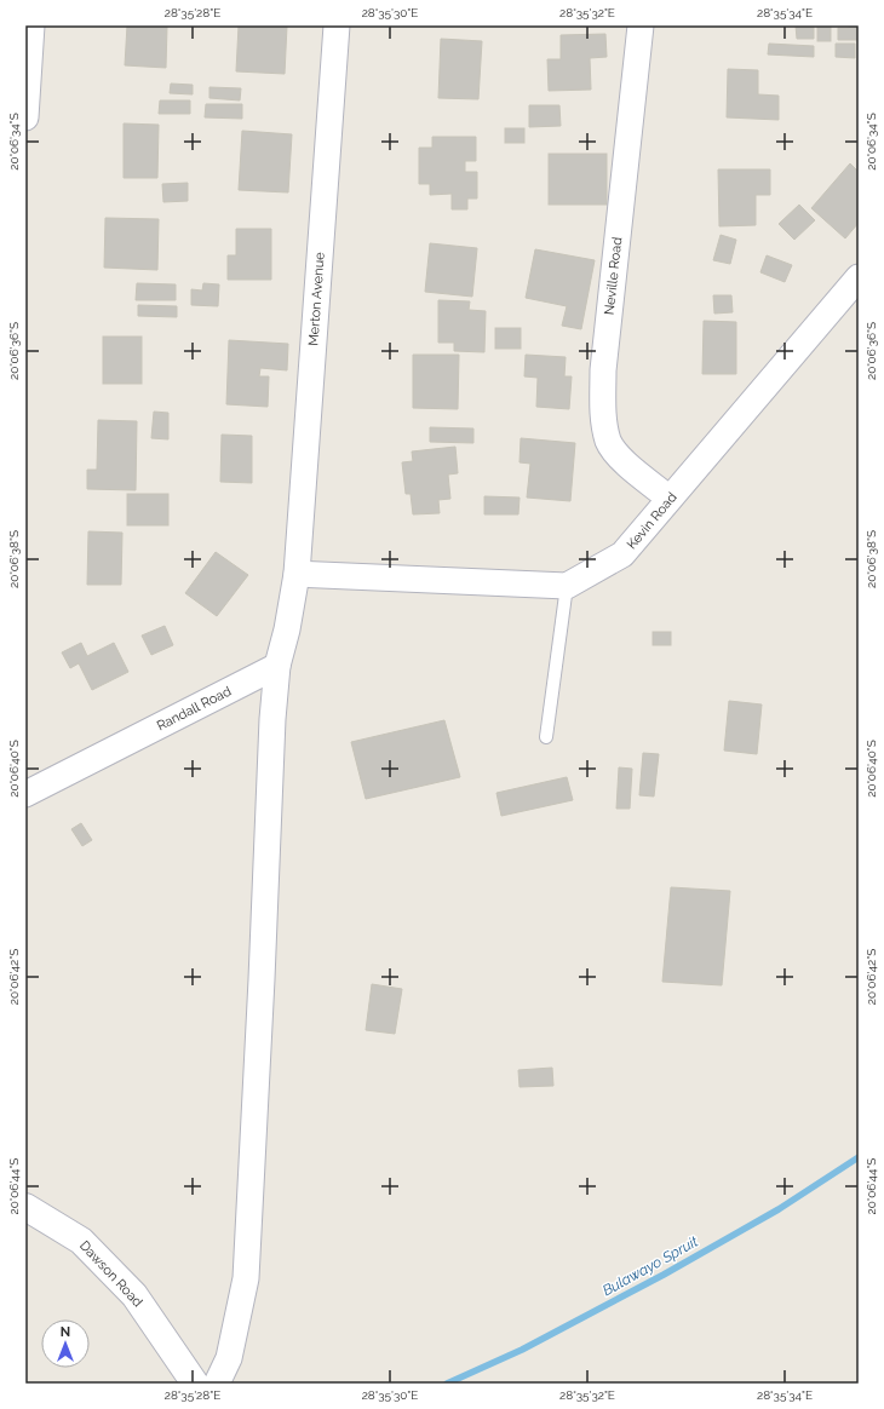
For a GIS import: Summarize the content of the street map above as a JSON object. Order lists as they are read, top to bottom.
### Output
{
  "streets": {
    "street": [
      "Neville Road",
      "Merton Avenue",
      "Kevin Road",
      "Randall Road",
      "Dawson Road"
    ]
  },
  "crossings": [
    ["Neville Road", "Kevin Road"]
  ],
  "water": ["Bulawayo Spruit"],
  "north": "top",
  "coordinates": [
    "28°35'28\"E",
    "28°35'30\"E",
    "28°35'32\"E",
    "28°35'34\"E",
    "20°06'34\"S",
    "20°06'36\"S",
    "20°06'38\"S",
    "20°06'40\"S",
    "20°06'42\"S",
    "20°06'44\"S"
  ]
}
